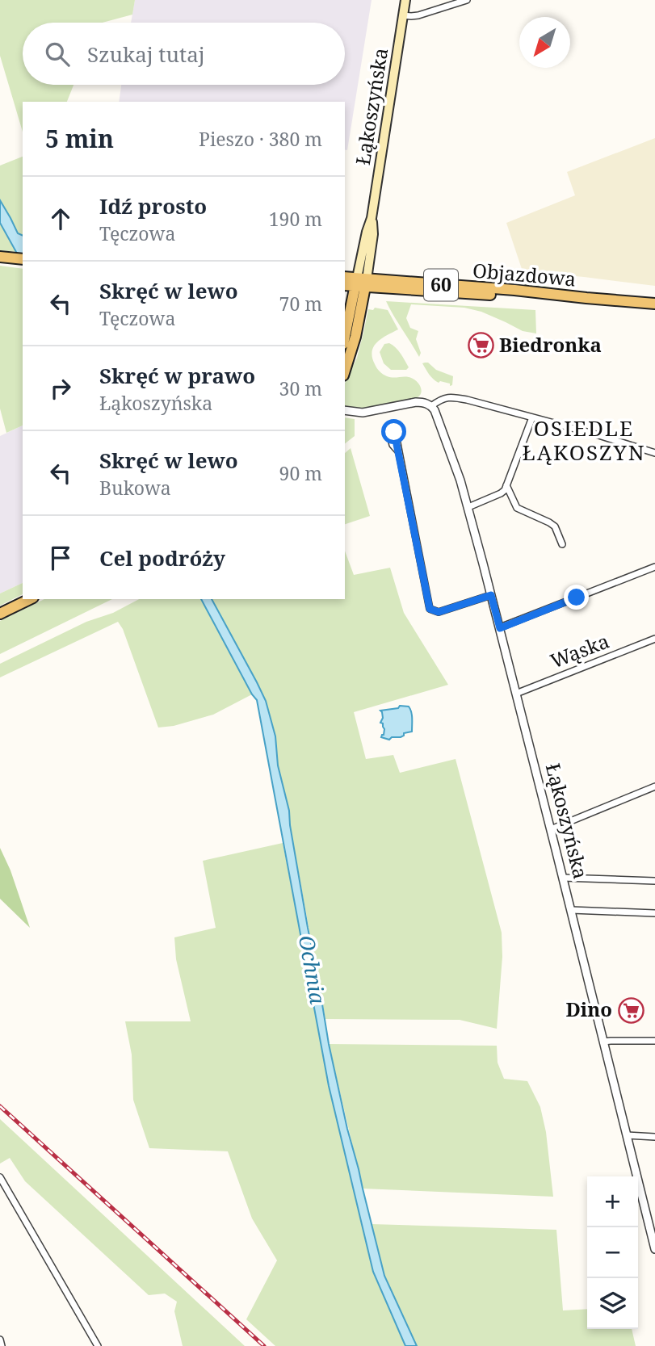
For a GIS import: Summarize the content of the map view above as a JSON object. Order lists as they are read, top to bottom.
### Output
{
  "streets": {
    "main road": ["Łąkoszyńska", "Objazdowa", "60"],
    "street": ["Wąska"]
  },
  "crossings": [
    ["Łąkoszyńska", "Objazdowa"],
    ["Łąkoszyńska", "Wąska"]
  ],
  "districts": ["OSIEDLE ŁĄKOSZYN"],
  "water": ["Ochnia"],
  "places": {
    "supermarket": ["Biedronka", "Dino"]
  },
  "north": "bottom left",
  "page": {
    "search": "Szukaj tutaj",
    "heading": ["5 min", "Pieszo · 380 m"],
    "list": [
      ["Idź prosto", "Tęczowa", "190 m"],
      ["Skręć w lewo", "Tęczowa", "70 m"],
      ["Skręć w prawo", "Łąkoszyńska", "30 m"],
      ["Skręć w lewo", "Bukowa", "90 m"],
      "Cel podróży"
    ],
    "map_buttons": ["+", "−"]
  }
}
